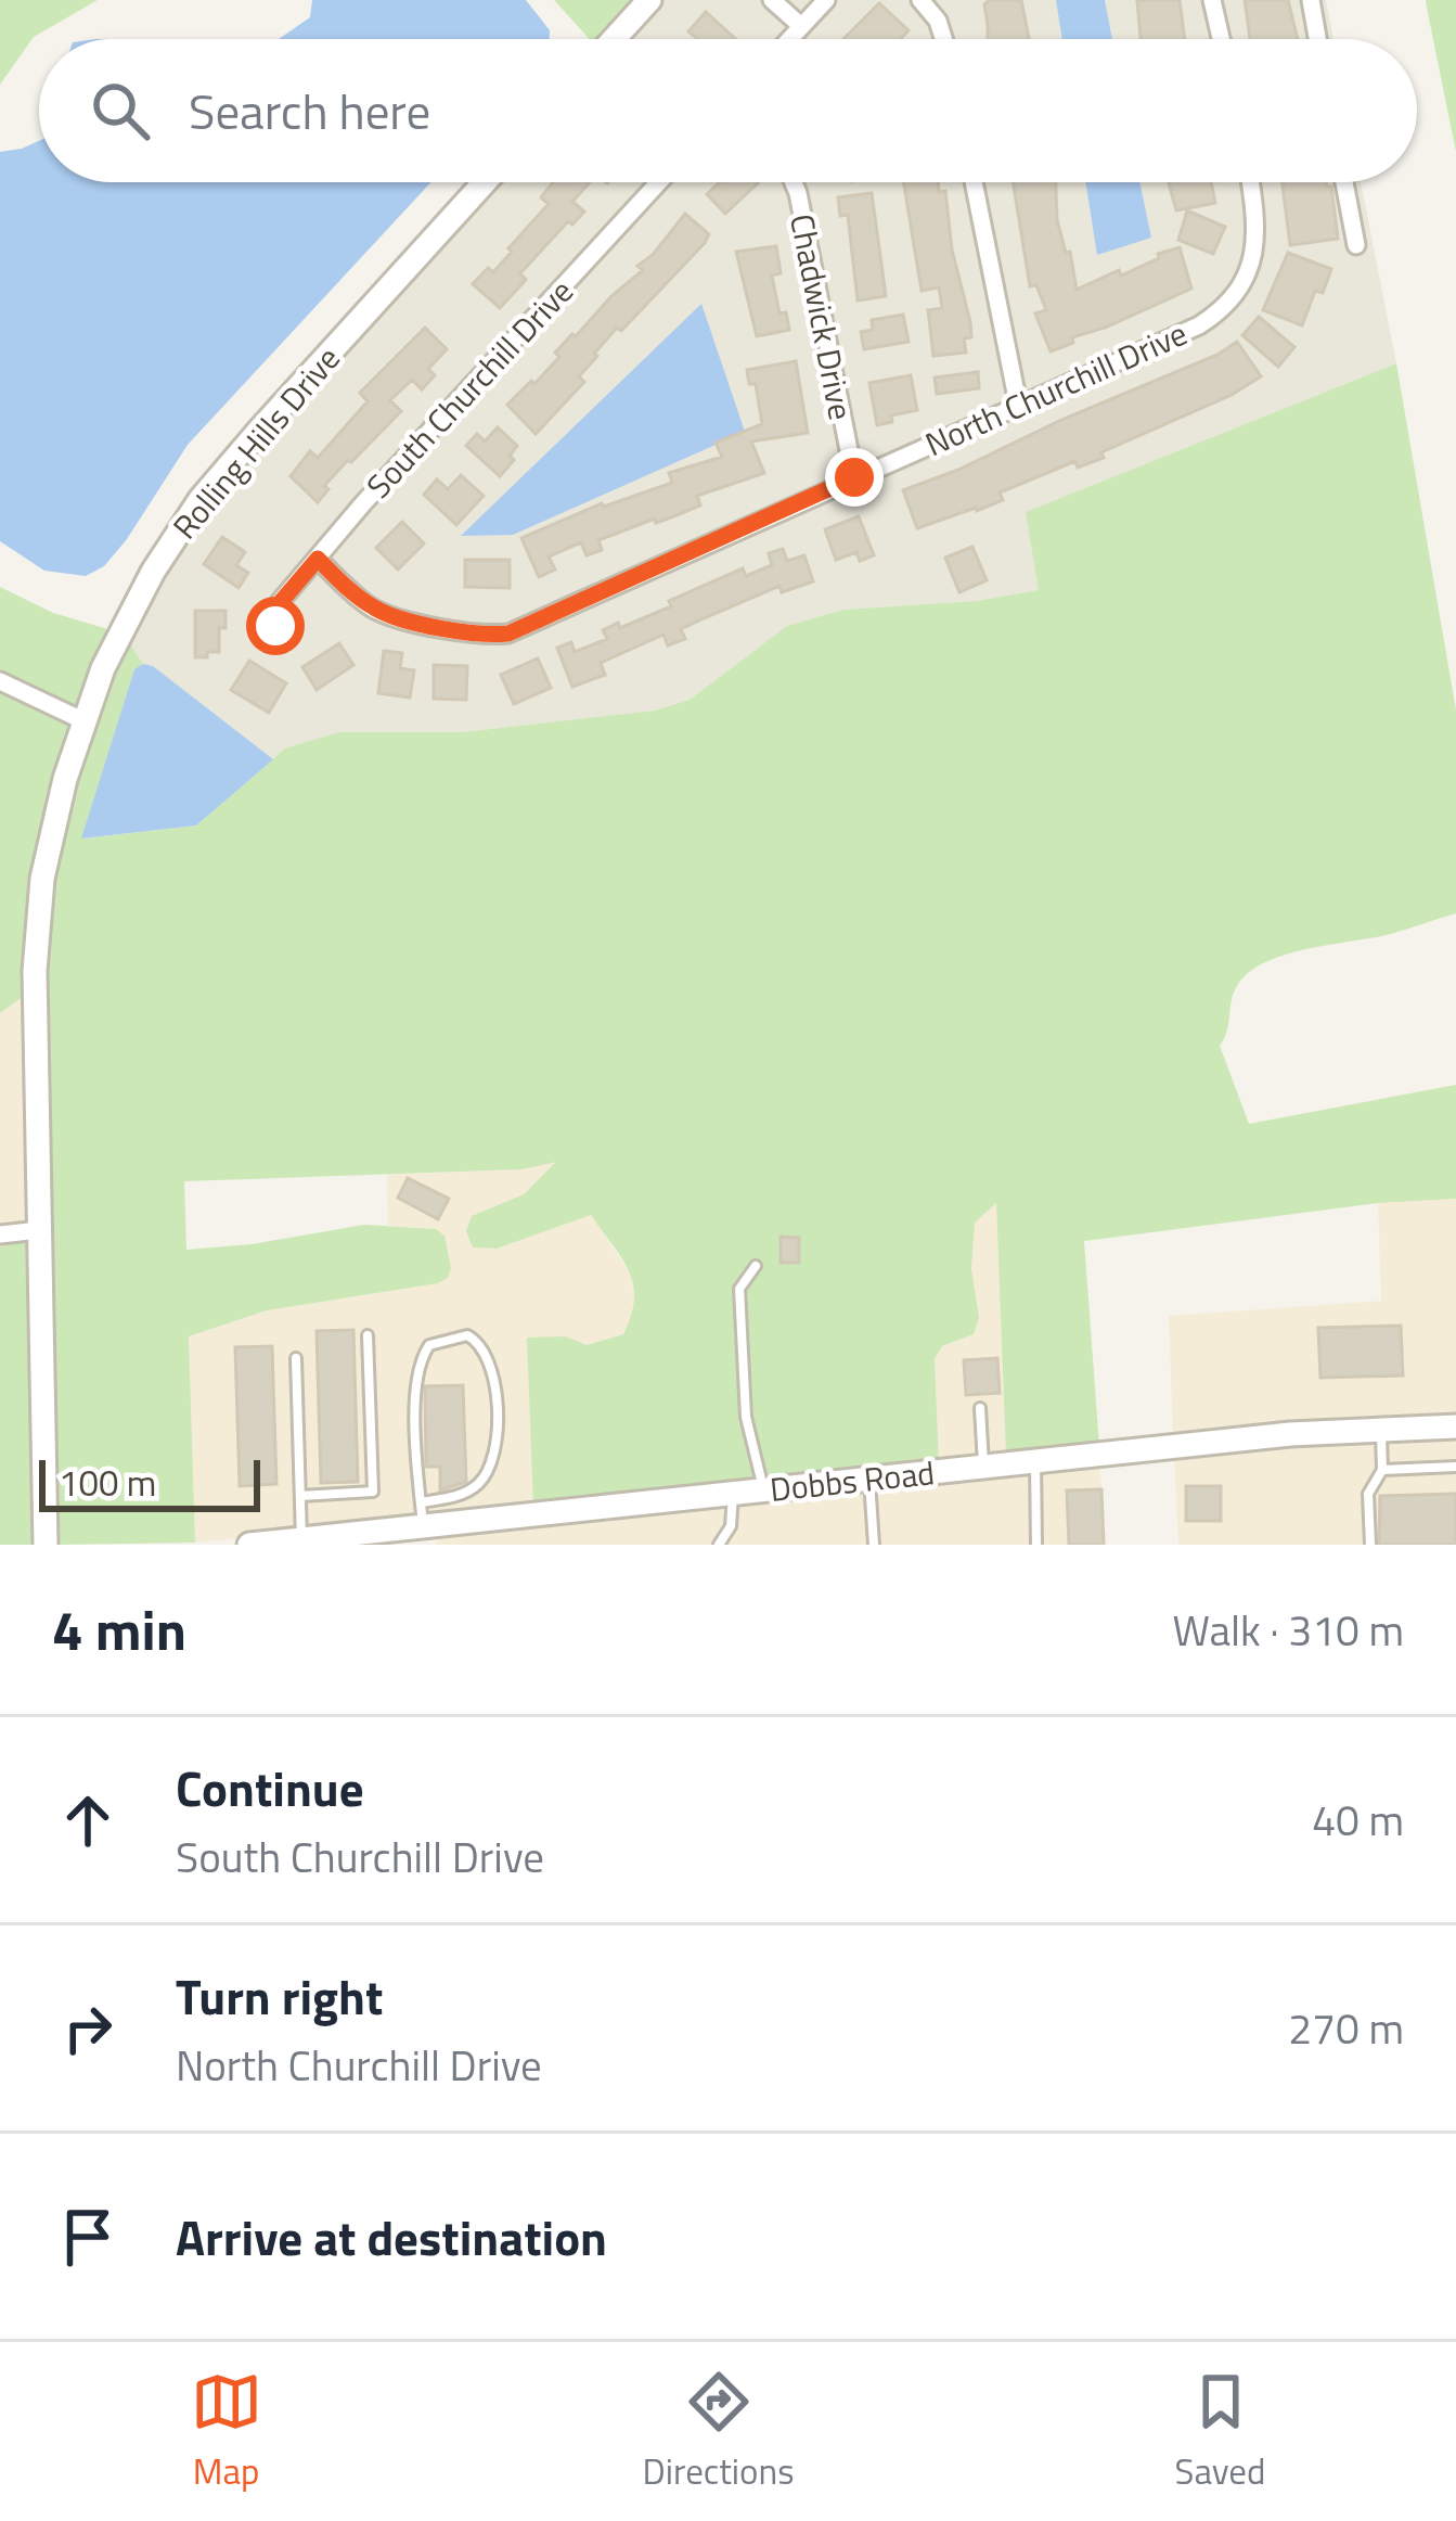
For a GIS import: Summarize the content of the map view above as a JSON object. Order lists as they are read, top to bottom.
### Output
{
  "streets": {
    "street": [
      "Chadwick Drive",
      "South Churchill Drive",
      "North Churchill Drive",
      "Rolling Hills Drive",
      "Dobbs Road"
    ]
  },
  "crossings": [
    ["Chadwick Drive", "North Churchill Drive"],
    ["South Churchill Drive", "North Churchill Drive"]
  ],
  "scale_bar": "100 m",
  "page": {
    "search": "Search here",
    "scale": "100 m",
    "heading": ["4 min", "Walk · 310 m"],
    "list": [
      ["Continue", "South Churchill Drive", "40 m"],
      ["Turn right", "North Churchill Drive", "270 m"],
      "Arrive at destination"
    ],
    "nav": ["Map", "Directions", "Saved"]
  }
}
